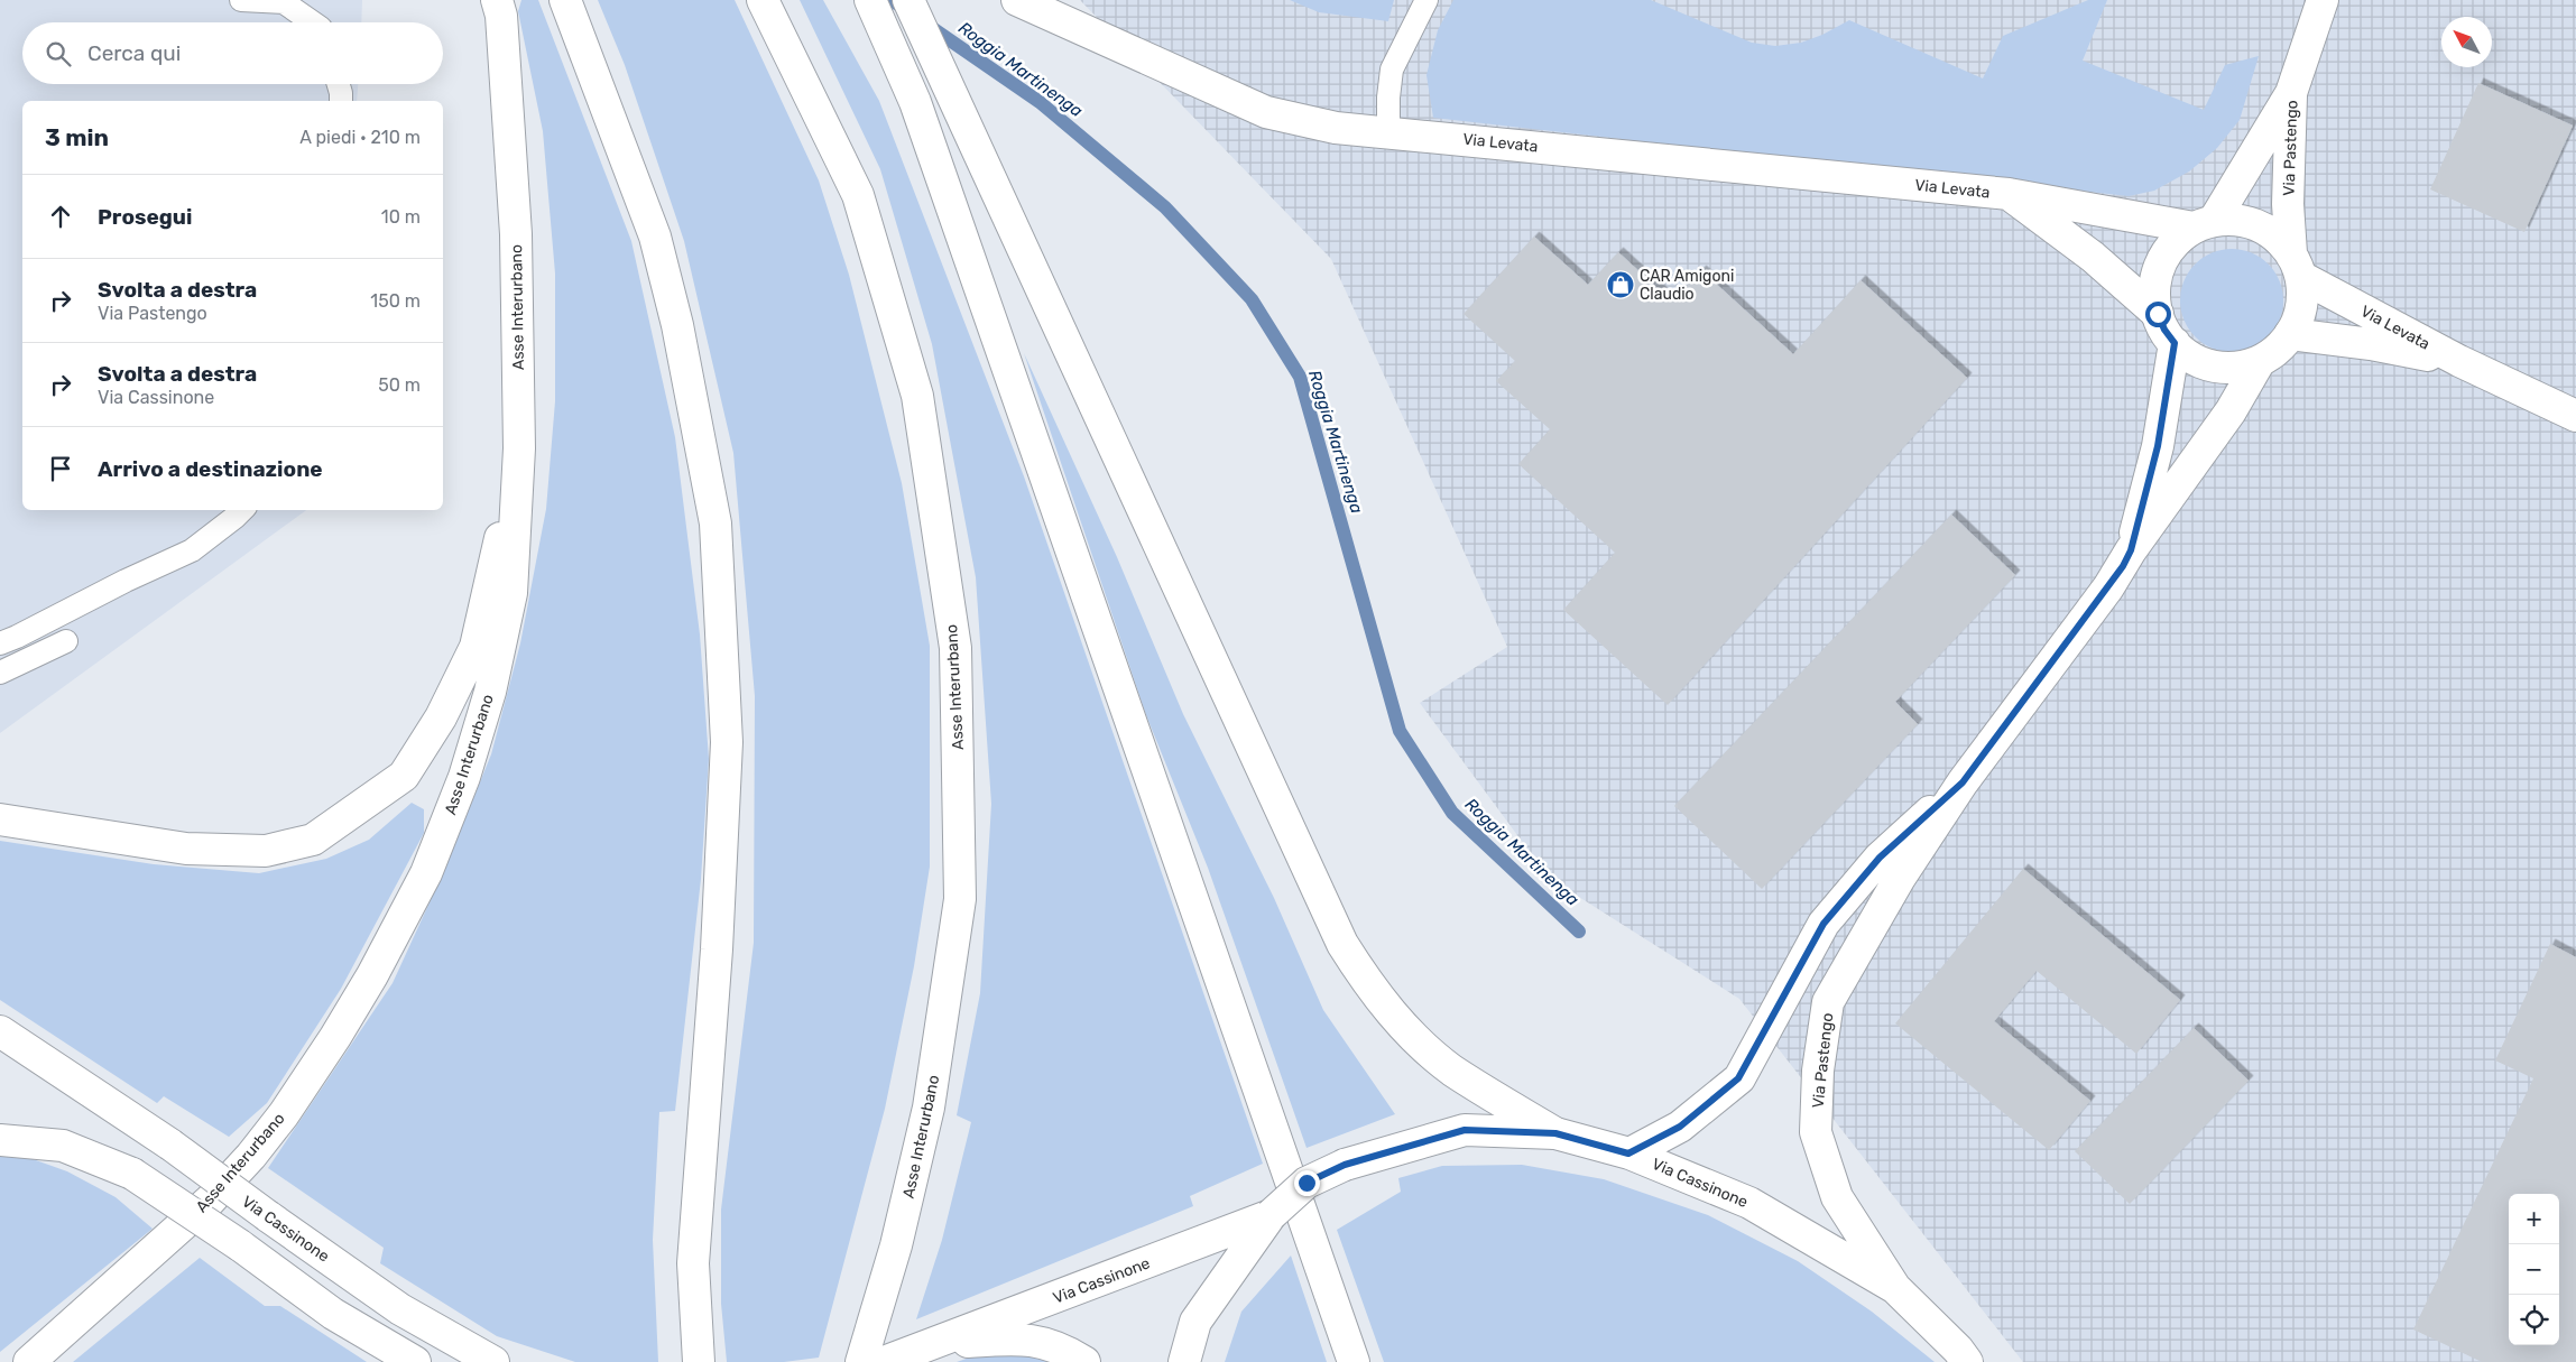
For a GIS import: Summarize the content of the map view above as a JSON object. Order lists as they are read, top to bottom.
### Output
{
  "streets": {
    "main road": [
      "Via Levata",
      "Via Pastengo",
      "Asse Interurbano",
      "Via Cassinone"
    ]
  },
  "crossings": [
    ["Via Levata", "Via Pastengo"],
    ["Via Pastengo", "Via Cassinone"]
  ],
  "water": ["Roggia Martinenga"],
  "places": {
    "shop": ["CAR Amigoni Claudio"]
  },
  "north": "top left",
  "page": {
    "search": "Cerca qui",
    "heading": ["3 min", "A piedi · 210 m"],
    "list": [
      ["Prosegui", "10 m"],
      ["Svolta a destra", "Via Pastengo", "150 m"],
      ["Svolta a destra", "Via Cassinone", "50 m"],
      "Arrivo a destinazione"
    ],
    "map_buttons": ["+", "−"]
  }
}
